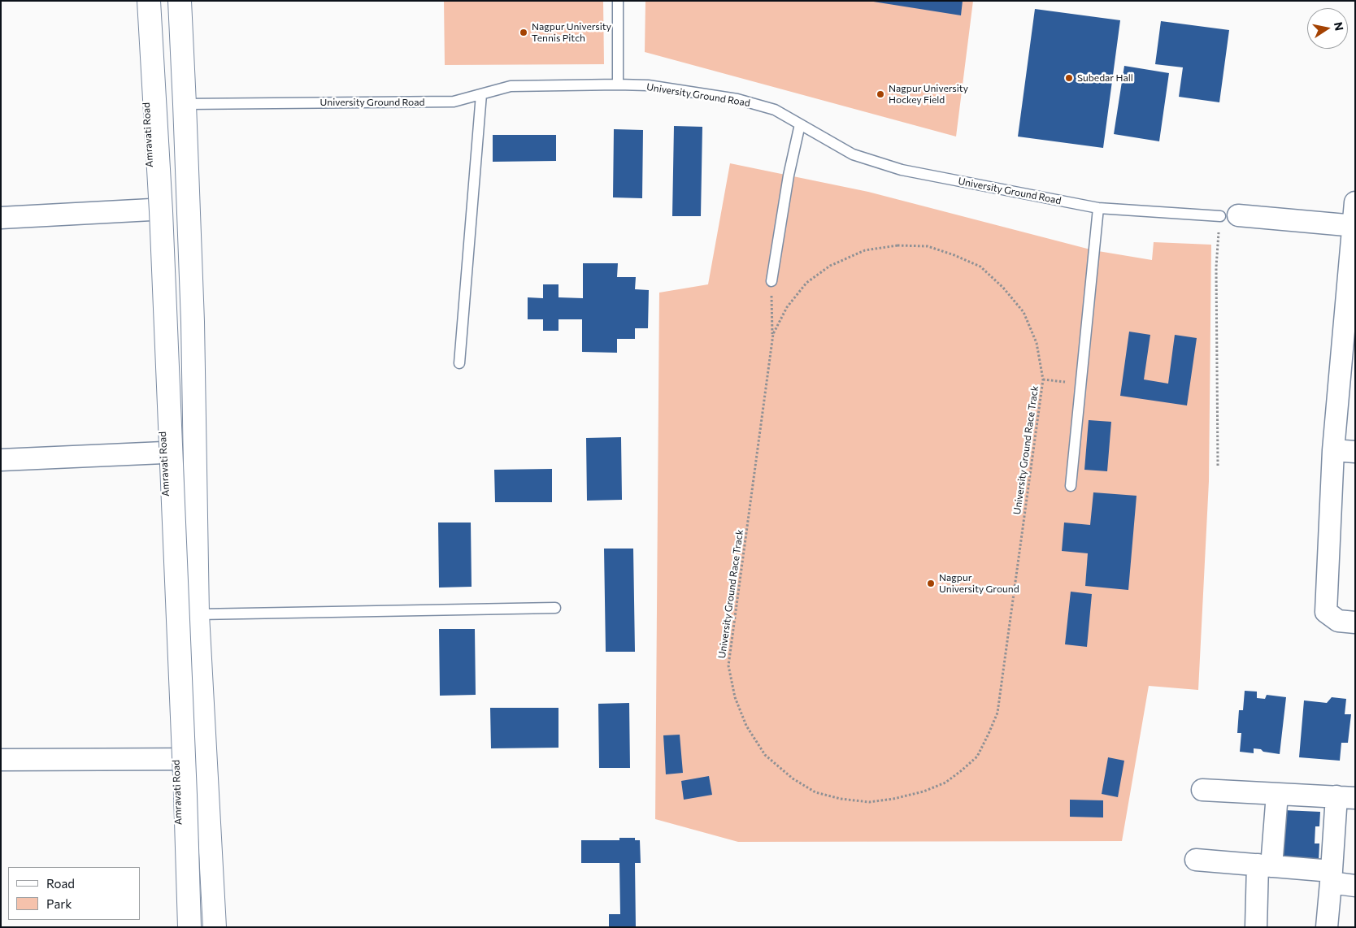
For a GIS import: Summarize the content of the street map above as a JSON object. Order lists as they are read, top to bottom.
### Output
{
  "streets": {
    "highway": ["Amravati Road"],
    "lane": ["University Ground Road"],
    "path": ["University Ground Race Track"]
  },
  "places": [
    "Nagpur University Tennis Pitch",
    "Subedar Hall",
    "Nagpur University Hockey Field",
    "Nagpur University Ground"
  ],
  "legend": ["Road", "Park"],
  "north": "right"
}
